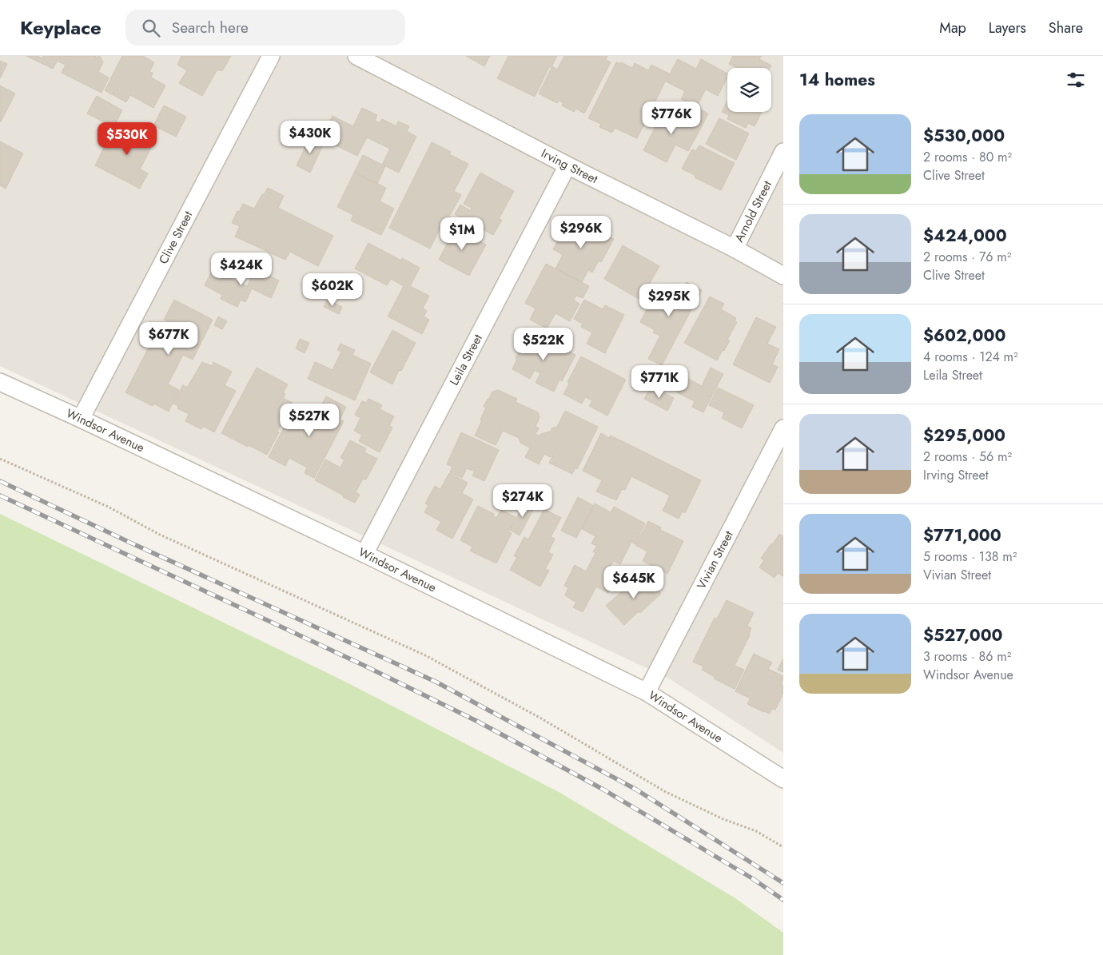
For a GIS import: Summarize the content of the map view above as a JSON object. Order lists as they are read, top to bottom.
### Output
{
  "streets": {
    "street": [
      "Irving Street",
      "Arnold Street",
      "Clive Street",
      "Leila Street",
      "Windsor Avenue",
      "Vivian Street"
    ]
  },
  "crossings": [
    ["Irving Street", "Arnold Street"],
    ["Irving Street", "Leila Street"],
    ["Clive Street", "Windsor Avenue"],
    ["Leila Street", "Windsor Avenue"],
    ["Windsor Avenue", "Vivian Street"]
  ],
  "page": {
    "header": "Keyplace",
    "search": "Search here",
    "nav": ["Map", "Layers", "Share"],
    "heading": "14 homes",
    "price": [
      "$776K",
      "$430K",
      "$530K",
      "$296K",
      "$1M",
      "$424K",
      "$602K",
      "$295K",
      "$677K",
      "$522K",
      "$771K",
      "$527K",
      "$274K",
      "$645K"
    ],
    "list": [
      {
        "name": "$530,000",
        "note": "2 rooms · 80 m² · Clive Street"
      },
      {
        "name": "$424,000",
        "note": "2 rooms · 76 m² · Clive Street"
      },
      {
        "name": "$602,000",
        "note": "4 rooms · 124 m² · Leila Street"
      },
      {
        "name": "$295,000",
        "note": "2 rooms · 56 m² · Irving Street"
      },
      {
        "name": "$771,000",
        "note": "5 rooms · 138 m² · Vivian Street"
      },
      {
        "name": "$527,000",
        "note": "3 rooms · 86 m² · Windsor Avenue"
      }
    ]
  }
}
